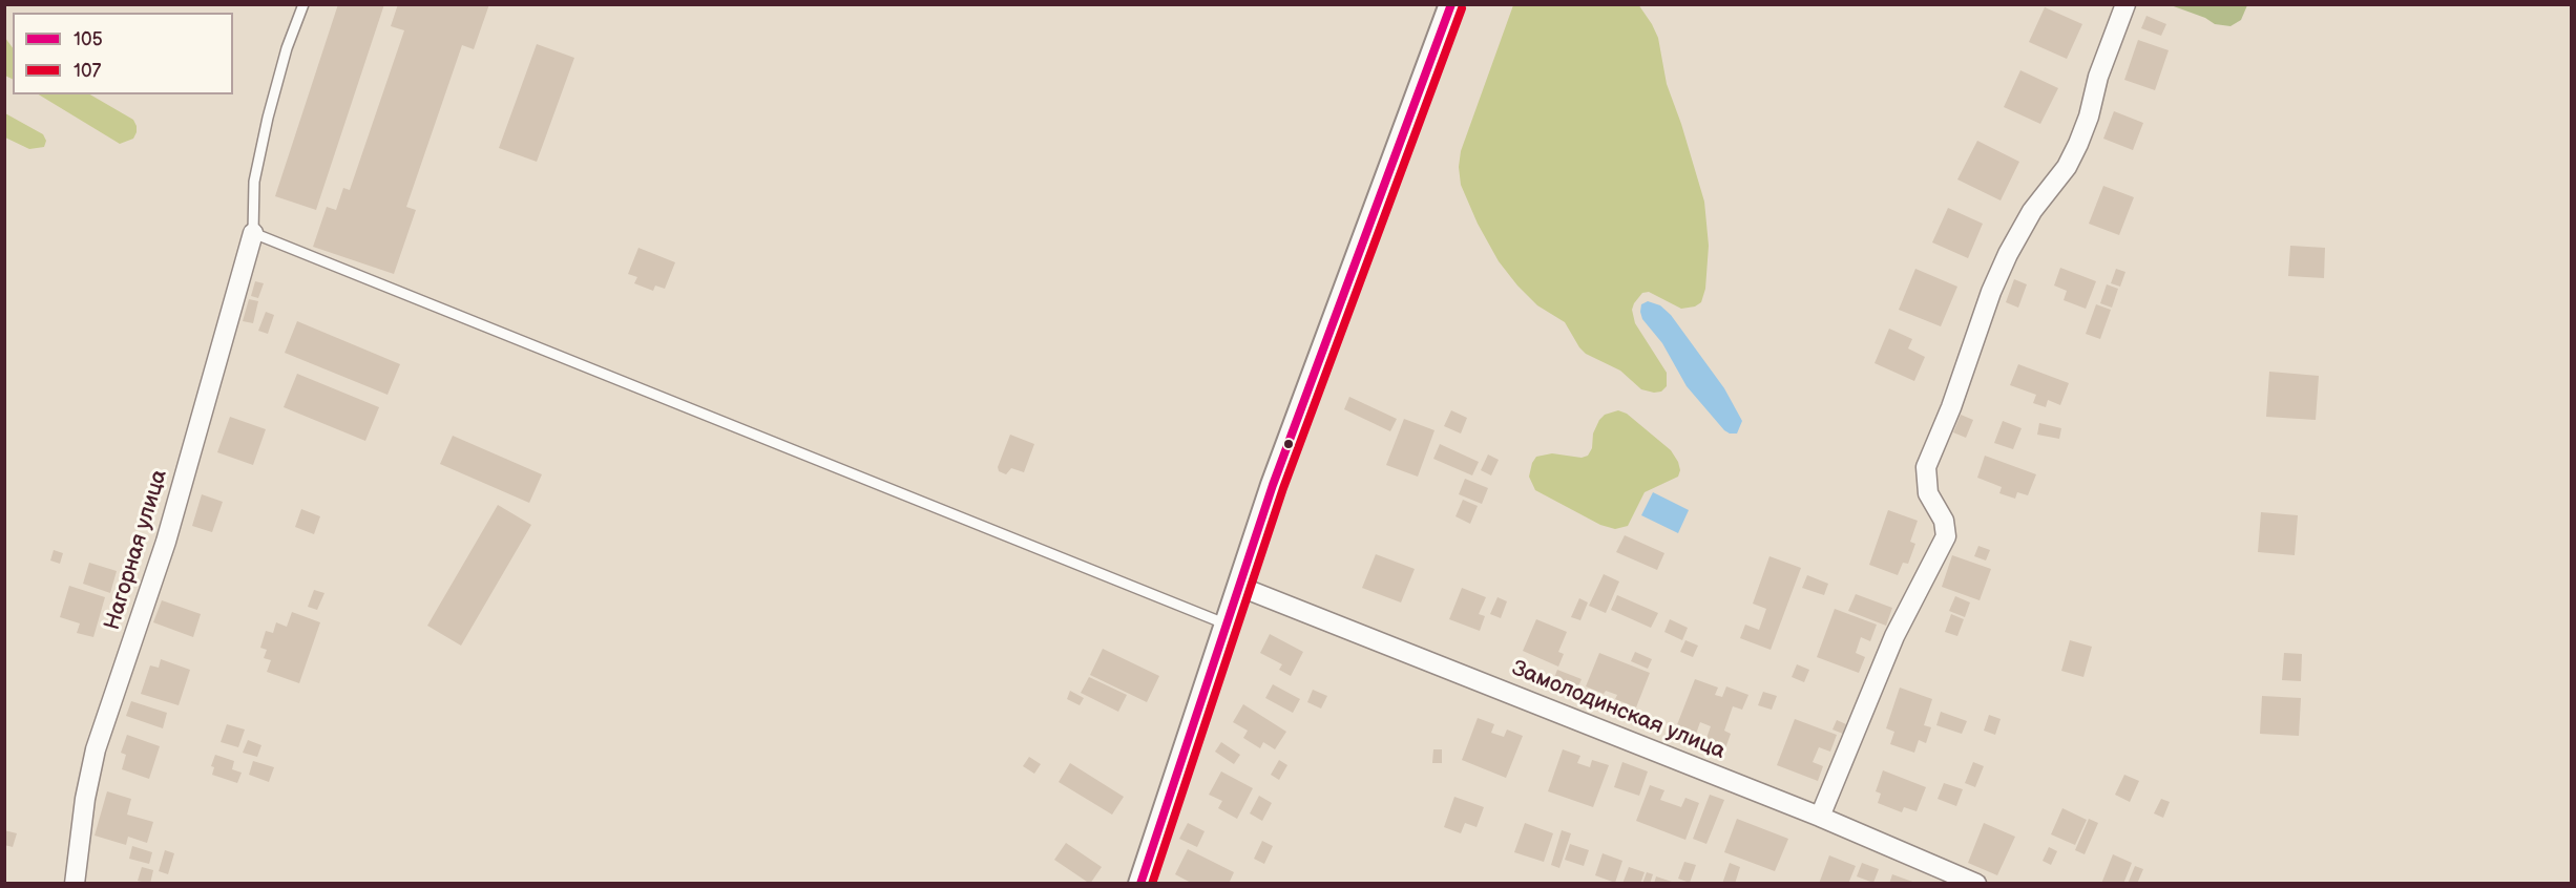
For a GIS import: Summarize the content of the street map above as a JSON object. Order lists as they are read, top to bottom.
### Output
{
  "streets": {
    "street": ["Нагорная улица", "Замолодинская улица"]
  },
  "lines": ["transit line 105", "transit line 107"],
  "legend": ["105", "107"]
}
